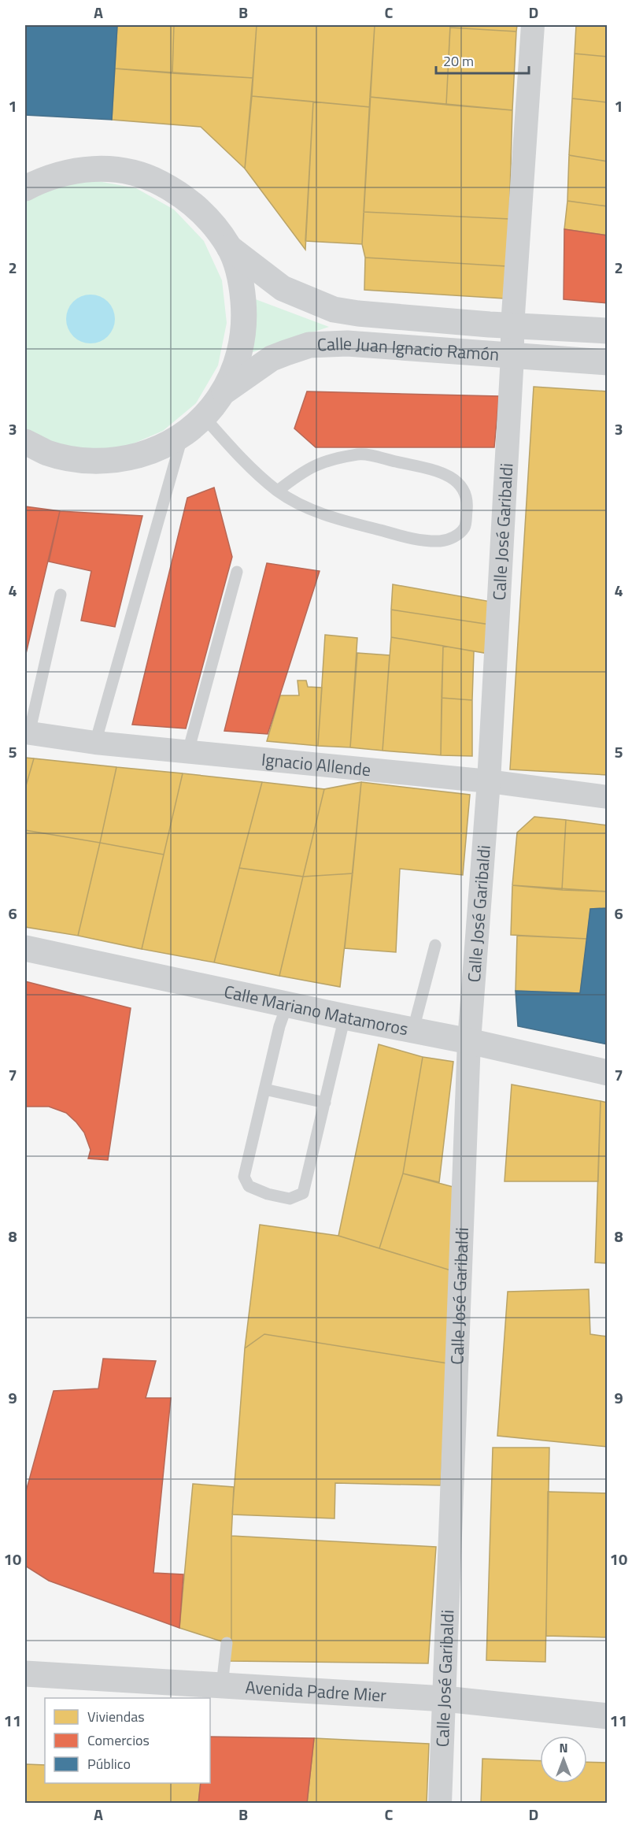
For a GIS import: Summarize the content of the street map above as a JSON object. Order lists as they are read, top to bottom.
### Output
{
  "streets": {
    "street": [
      "Calle Juan Ignacio Ramón",
      "Calle José Garibaldi",
      "Ignacio Allende",
      "Calle Mariano Matamoros",
      "Avenida Padre Mier"
    ]
  },
  "crossings": [
    ["Calle Juan Ignacio Ramón", "Calle José Garibaldi"],
    ["Calle José Garibaldi", "Ignacio Allende"],
    ["Calle José Garibaldi", "Calle Mariano Matamoros"],
    ["Calle José Garibaldi", "Avenida Padre Mier"]
  ],
  "legend": ["Viviendas", "Comercios", "Público"],
  "scale_bar": "20 m",
  "north": "top",
  "grid": {
    "columns": [
      "A",
      "B",
      "C",
      "D"
    ],
    "rows": [
      "1",
      "2",
      "3",
      "4",
      "5",
      "6",
      "7",
      "8",
      "9",
      "10",
      "11"
    ]
  }
}
